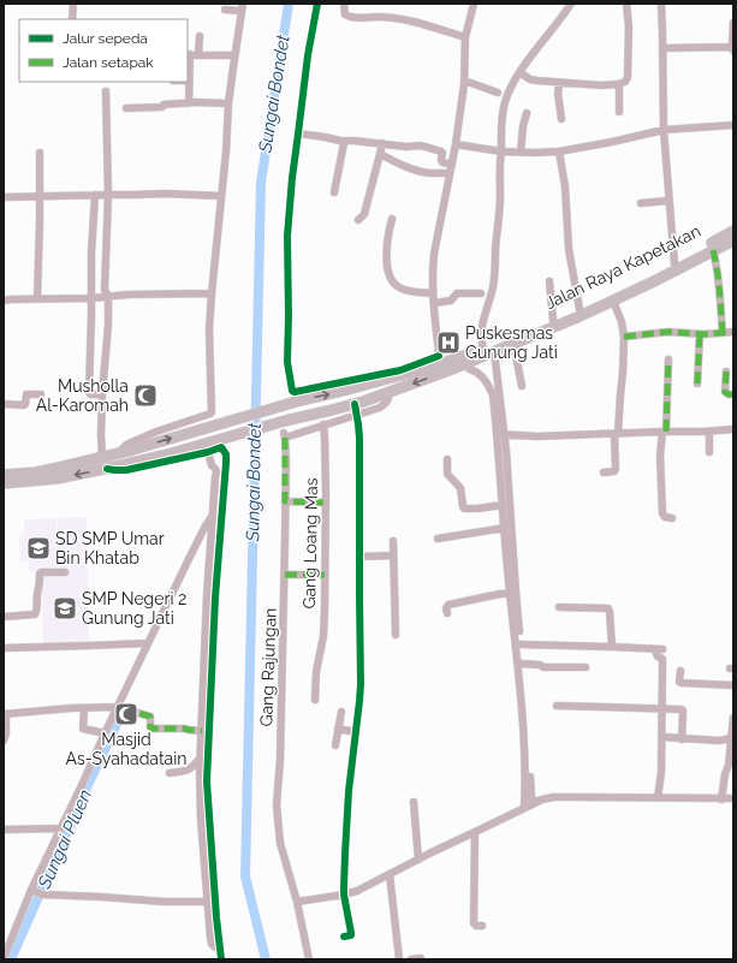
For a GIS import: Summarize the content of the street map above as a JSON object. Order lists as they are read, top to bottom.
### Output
{
  "streets": {
    "highway": ["Jalan Raya Kapetakan"],
    "street": ["Gang Loang Mas", "Gang Rajungan"]
  },
  "water": ["Sungai Bondet", "Sungai Pluen"],
  "places": {
    "hospital": ["Puskesmas Gunung Jati"],
    "mosque": ["Musholla Al-Karomah", "Masjid As-Syahadatain"],
    "school or university": ["SD SMP Umar Bin Khatab", "SMP Negeri 2 Gunung Jati"]
  },
  "legend": ["Jalur sepeda", "Jalan setapak"]
}
